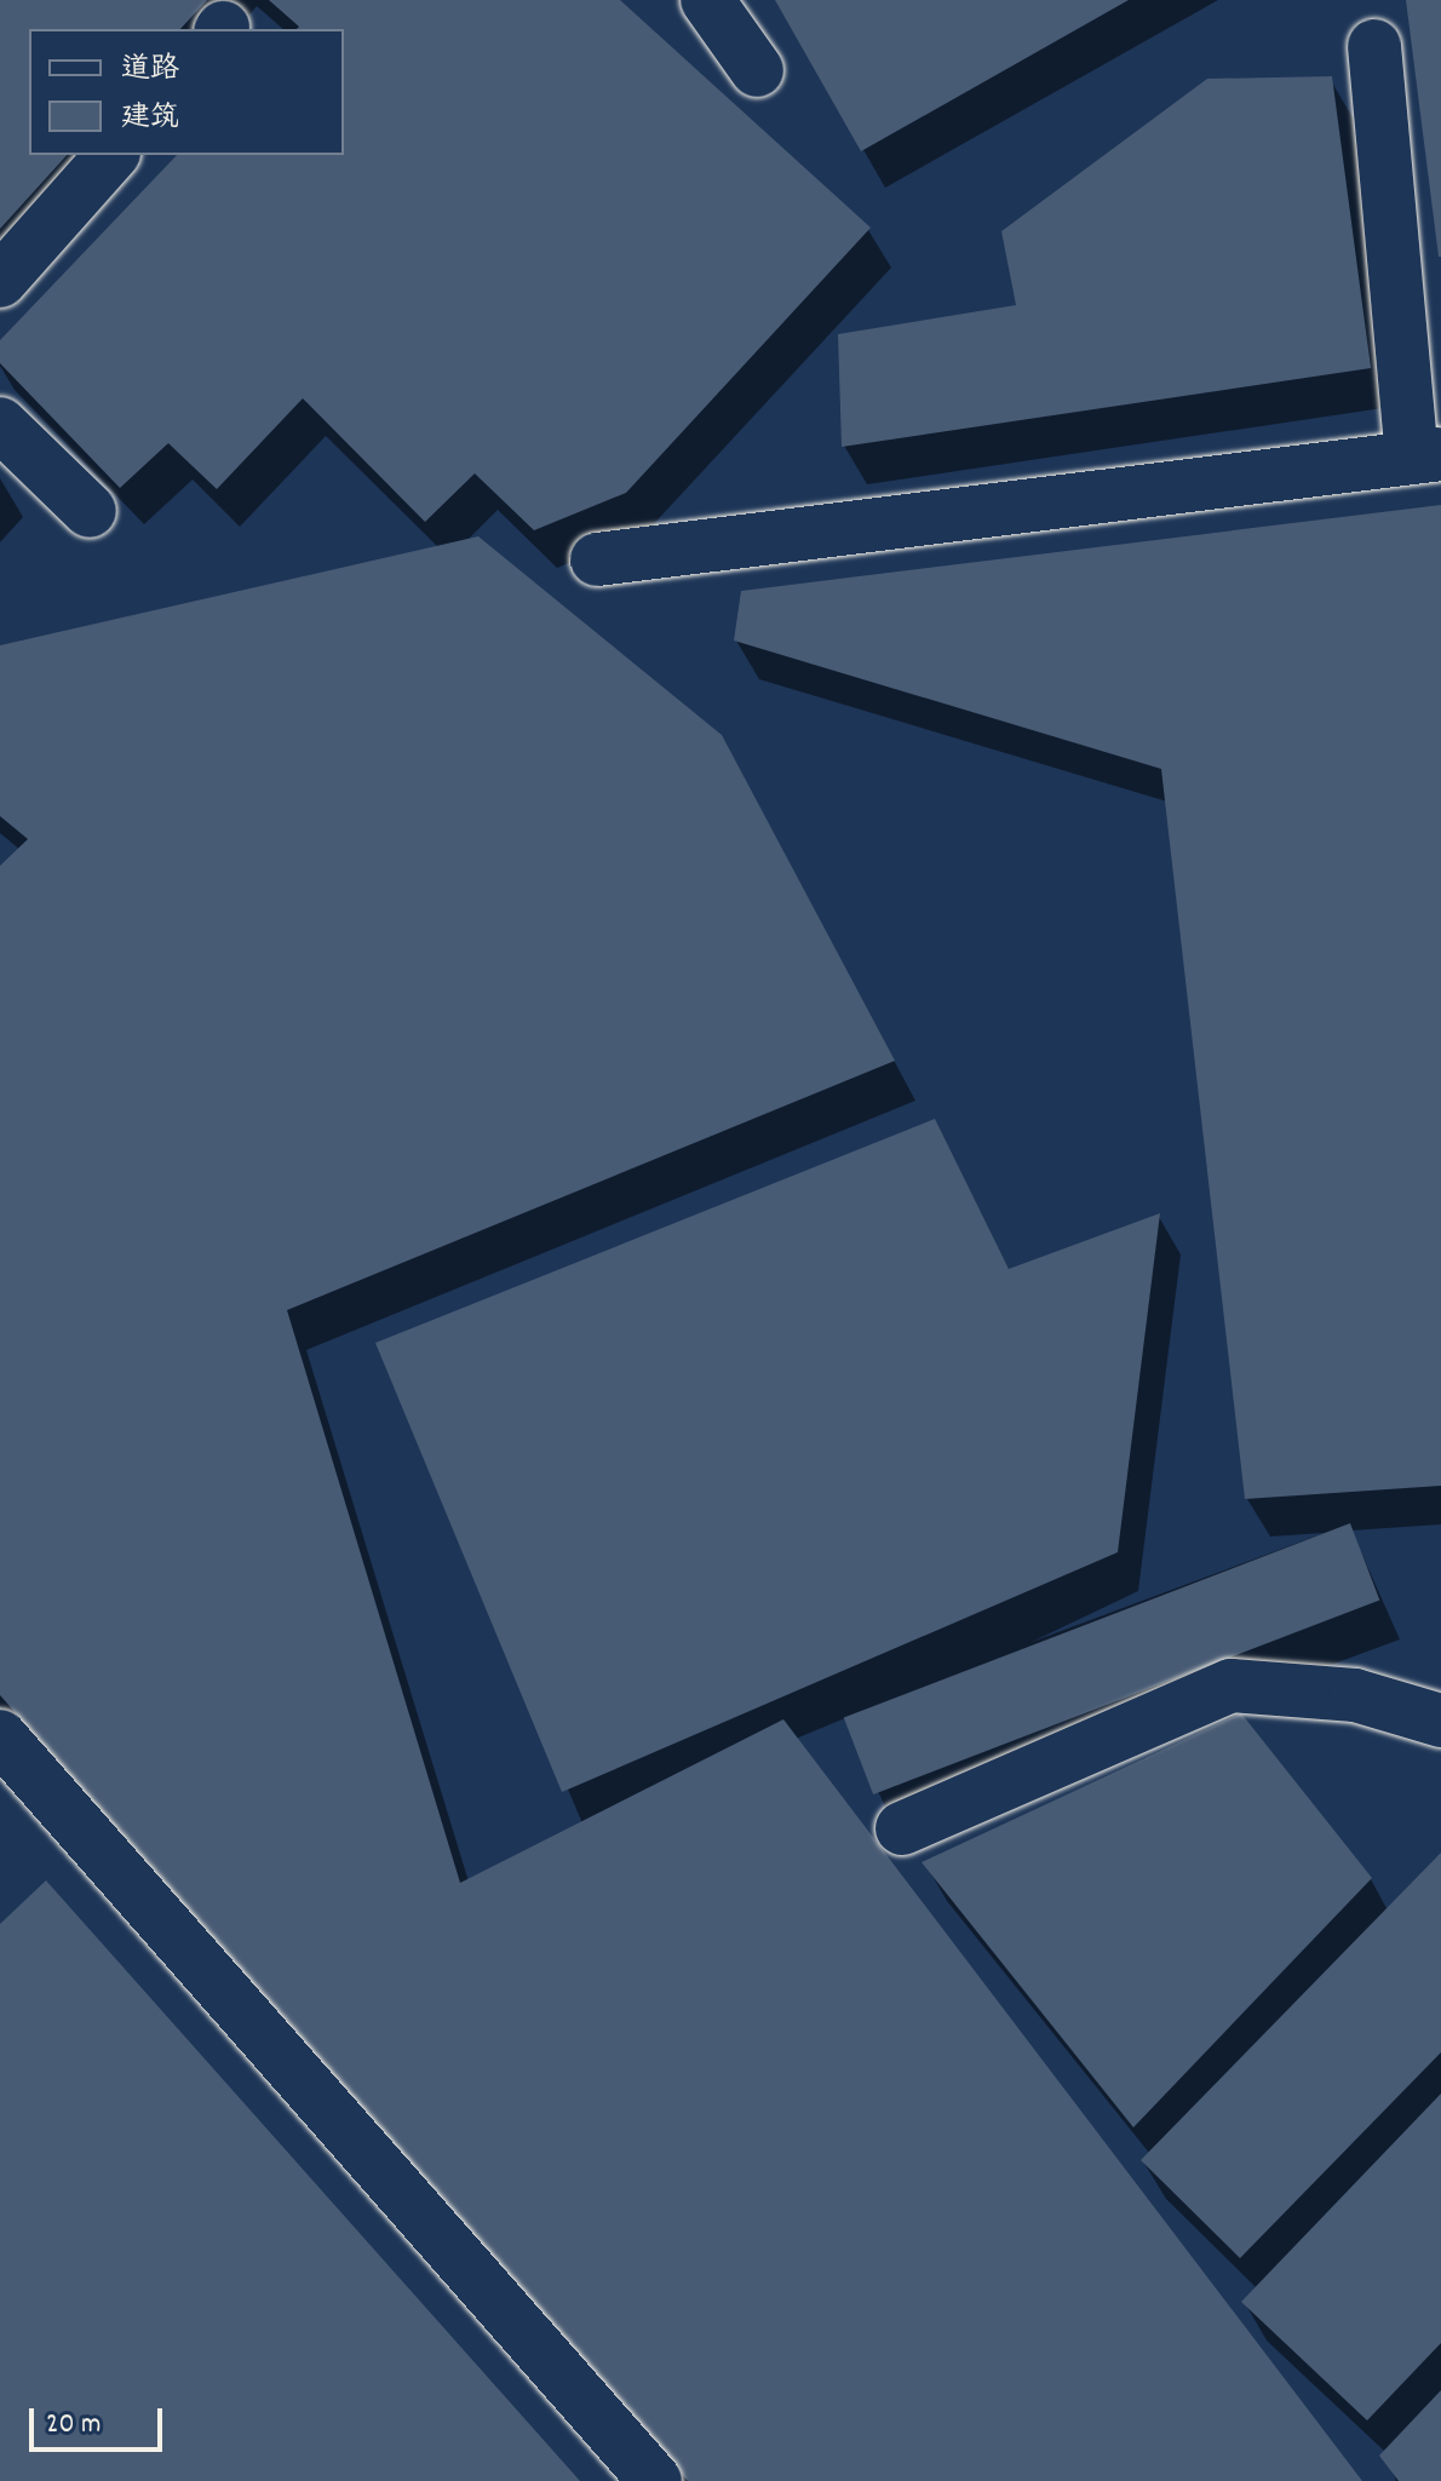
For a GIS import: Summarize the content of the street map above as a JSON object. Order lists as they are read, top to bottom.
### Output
{
  "legend": ["道路", "建筑"],
  "scale_bar": "20 m"
}
